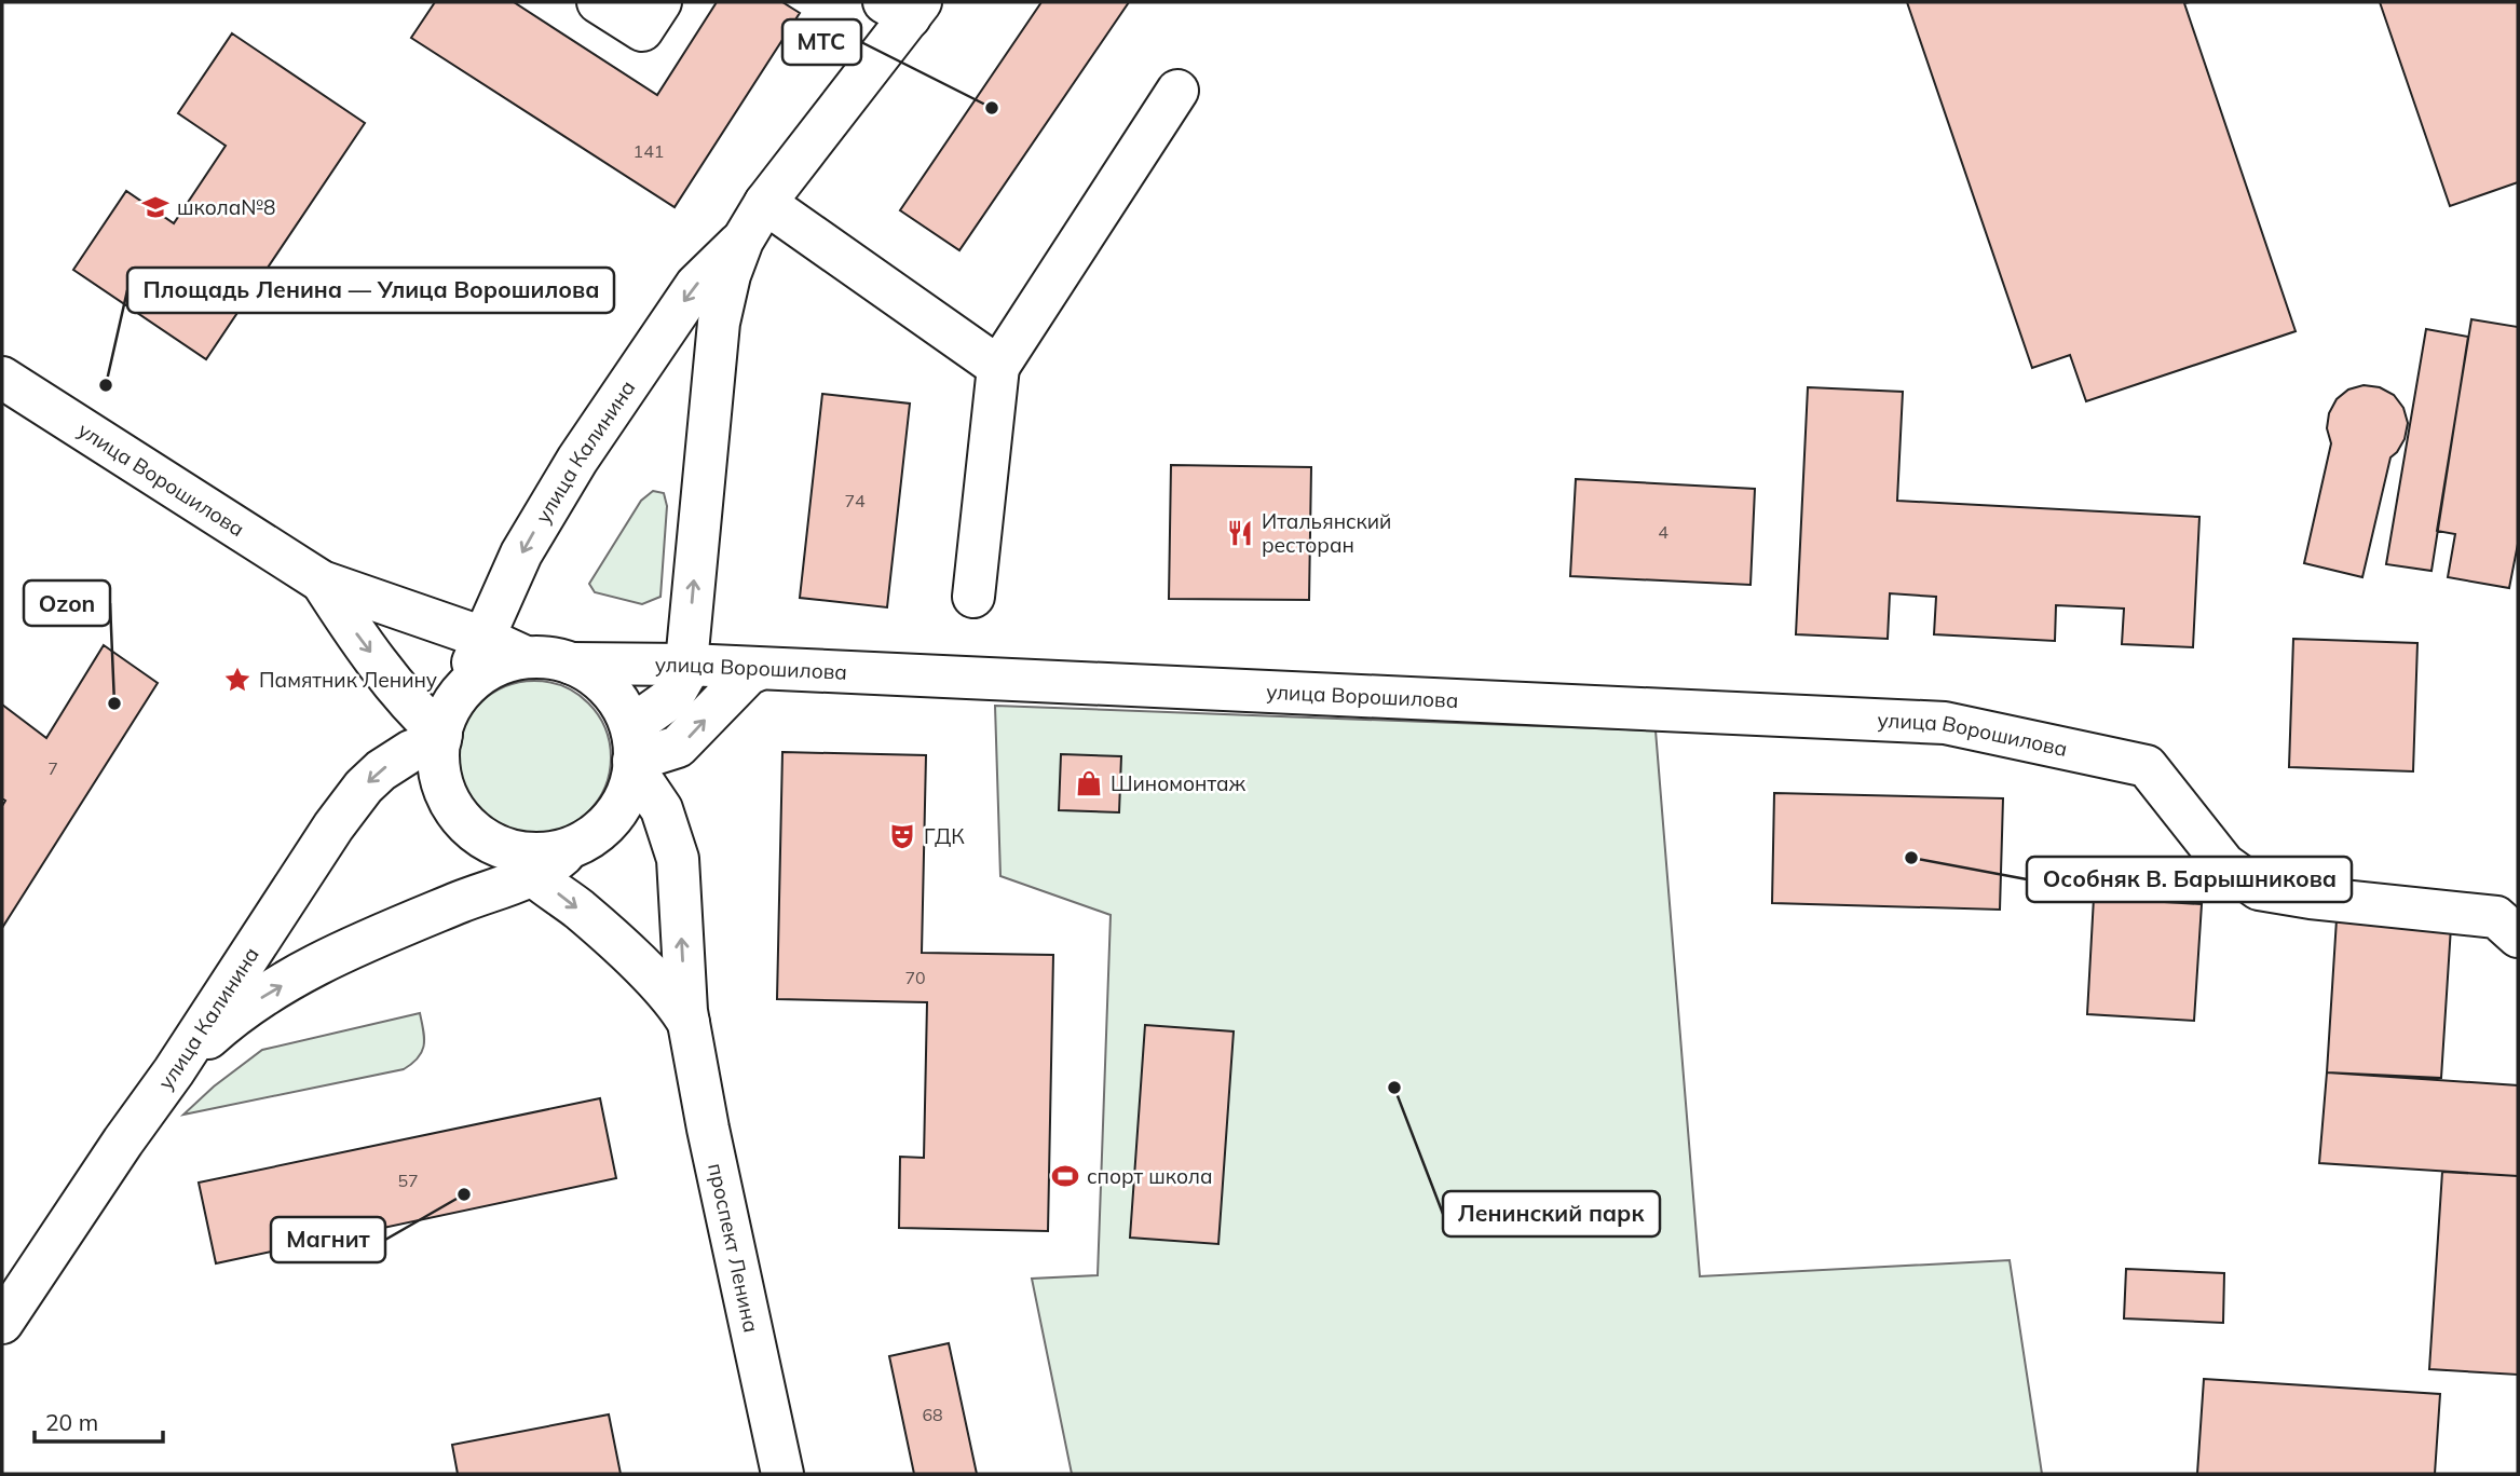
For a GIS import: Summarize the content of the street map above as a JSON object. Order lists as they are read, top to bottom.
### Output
{
  "streets": {
    "main road": ["улица Калинина", "улица Ворошилова", "проспект Ленина"]
  },
  "crossings": [
    ["улица Калинина", "улица Ворошилова"],
    ["улица Калинина", "проспект Ленина"],
    ["улица Ворошилова", "проспект Ленина"]
  ],
  "one_way": ["проспект Ленина"],
  "places": {
    "other": [
      "МТС",
      "Площадь Ленина — Улица Ворошилова",
      "Ozon",
      "Особняк В. Барышникова",
      "Ленинский парк",
      "Магнит"
    ],
    "school or university": ["школа№8"],
    "restaurant": ["Итальянский ресторан"],
    "place": ["Памятник Ленину"],
    "shop": ["Шиномонтаж"],
    "theatre": ["ГДК"],
    "sports": ["спорт школа"]
  },
  "house_numbers": [
    "141",
    "74",
    "4",
    "7",
    "70",
    "57",
    "68"
  ],
  "scale_bar": "20 m"
}
